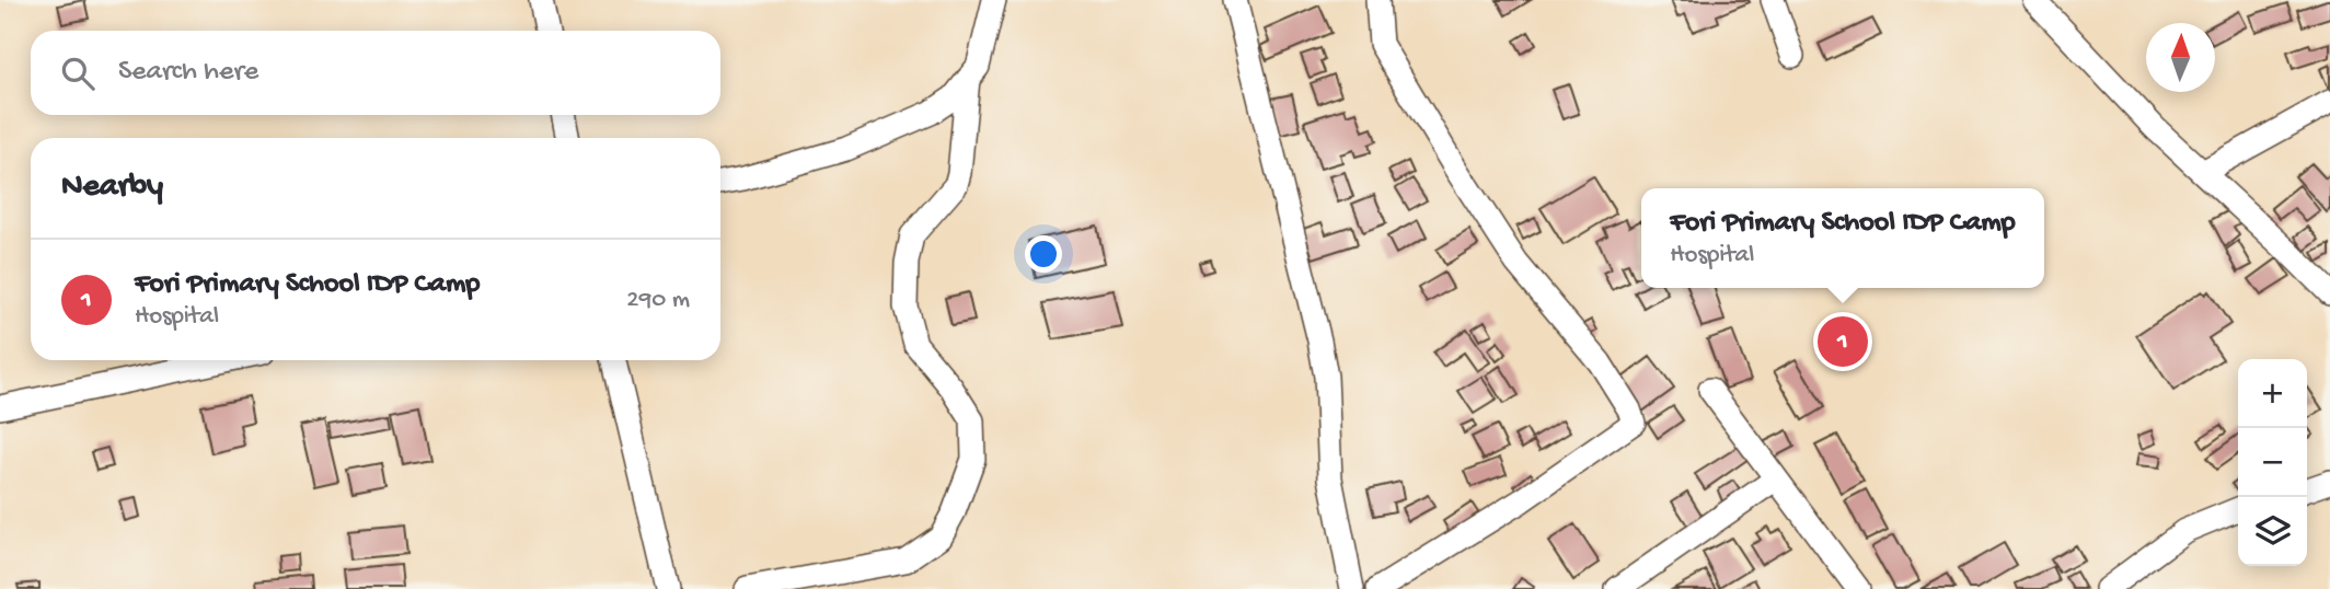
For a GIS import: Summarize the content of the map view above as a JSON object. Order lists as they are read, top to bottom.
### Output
{
  "north": "top",
  "page": {
    "search": "Search here",
    "heading": "Nearby",
    "popup": ["Fori Primary School IDP Camp", "Hospital"],
    "list": [
      {
        "mark": "1",
        "name": "Fori Primary School IDP Camp",
        "note": "Hospital",
        "value": "290 m"
      }
    ],
    "pins": "1",
    "map_buttons": ["+", "−"]
  }
}
